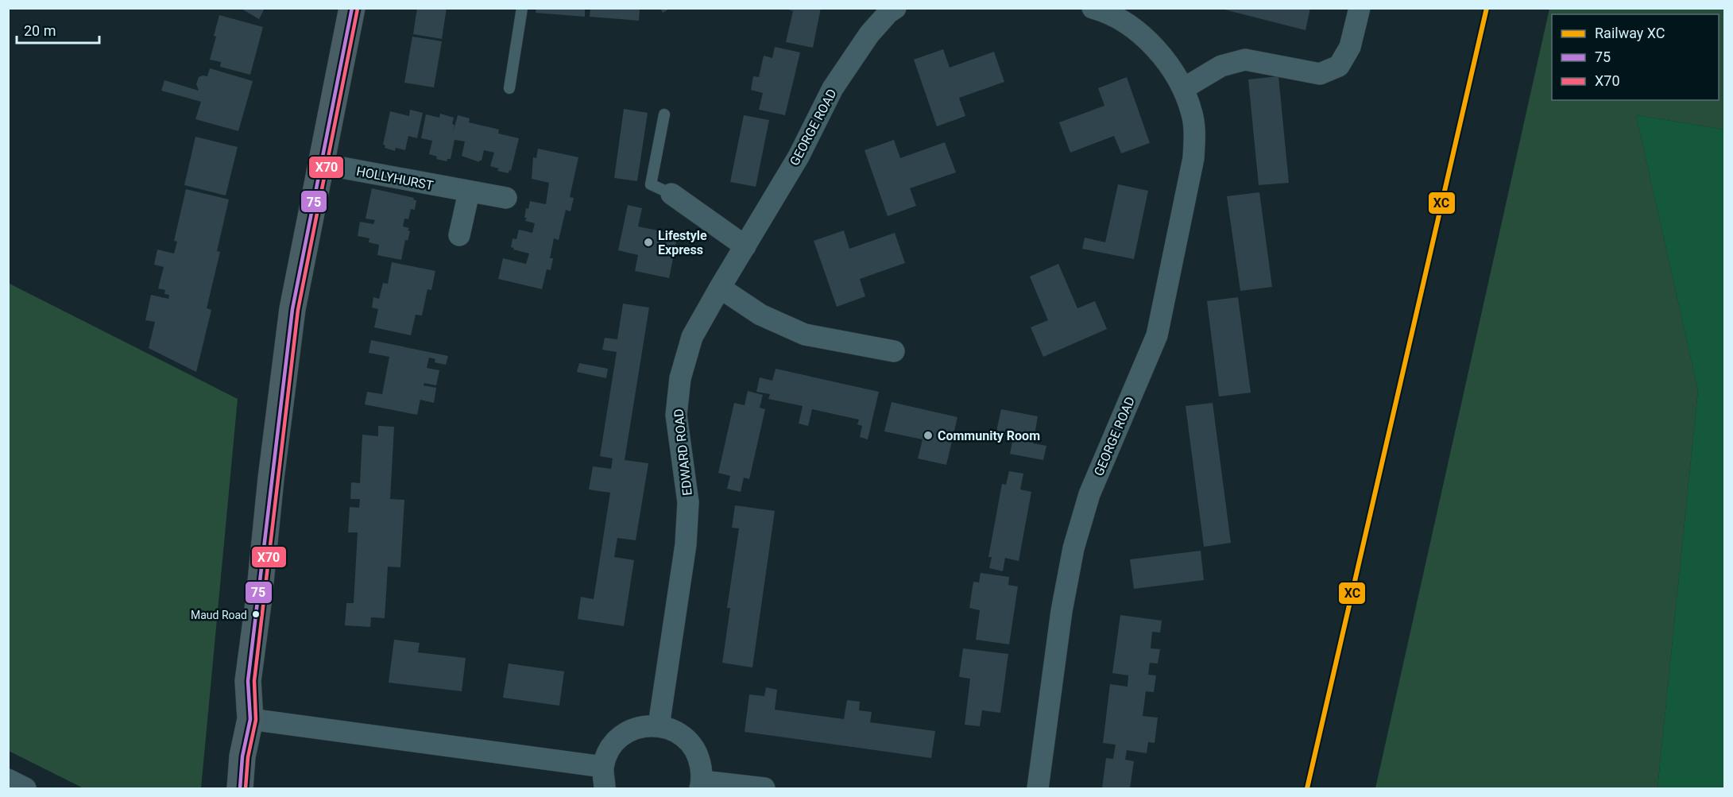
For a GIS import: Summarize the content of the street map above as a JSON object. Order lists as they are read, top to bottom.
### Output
{
  "streets": {
    "street": ["GEORGE ROAD", "HOLLYHURST", "EDWARD ROAD"]
  },
  "crossings": [
    ["GEORGE ROAD", "EDWARD ROAD"]
  ],
  "places": ["Lifestyle Express", "Community Room", "Maud Road"],
  "lines": ["rail line XC", "transit line 75", "transit line X70"],
  "legend": ["Railway XC", "75", "X70"],
  "scale_bar": "20 m"
}
